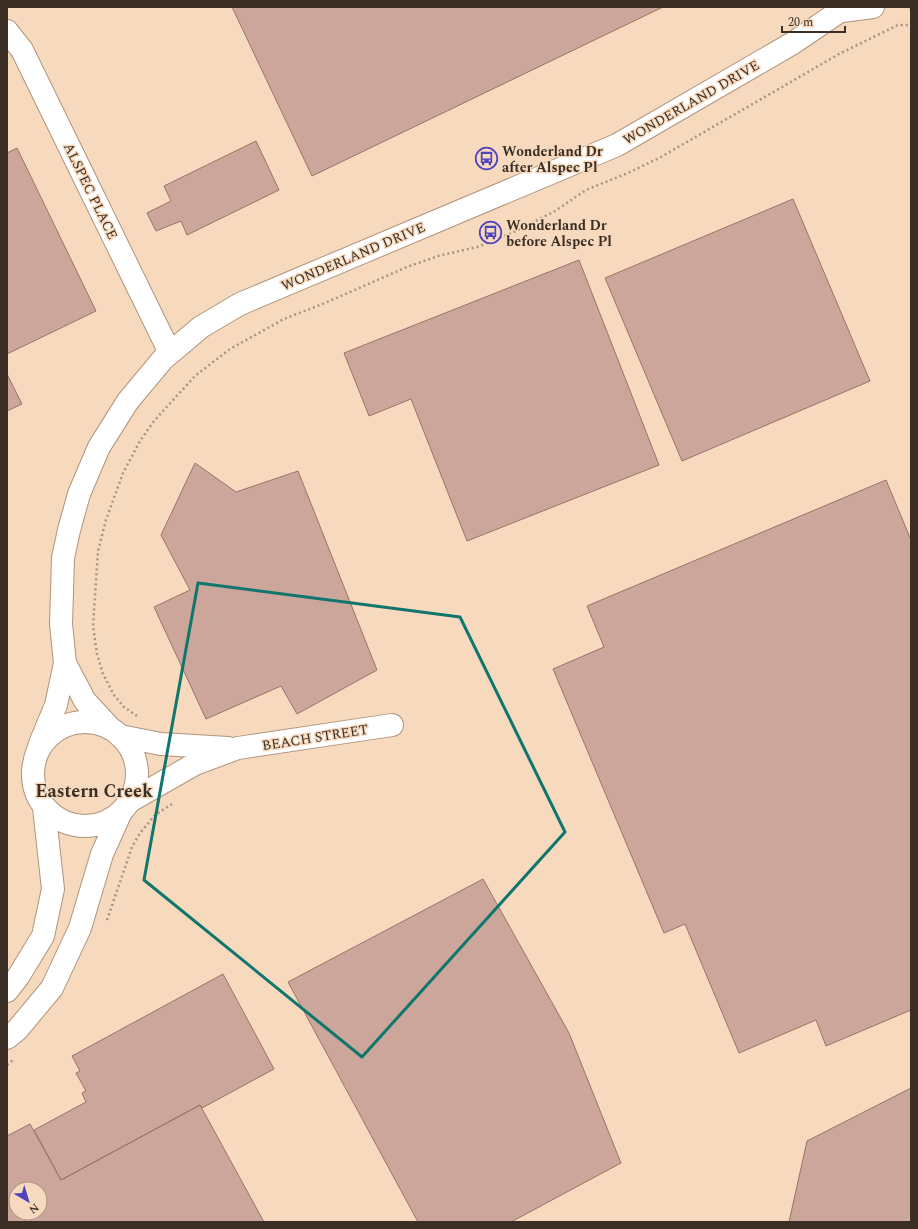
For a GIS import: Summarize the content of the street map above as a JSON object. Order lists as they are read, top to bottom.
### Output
{
  "streets": {
    "street": ["WONDERLAND DRIVE", "ALSPEC PLACE", "BEACH STREET"]
  },
  "crossings": [
    ["WONDERLAND DRIVE", "ALSPEC PLACE"],
    ["WONDERLAND DRIVE", "BEACH STREET"]
  ],
  "districts": ["Eastern Creek"],
  "places": {
    "bus stop": ["Wonderland Dr after Alspec Pl", "Wonderland Dr before Alspec Pl"]
  },
  "scale_bar": "20 m",
  "north": "bottom right"
}
